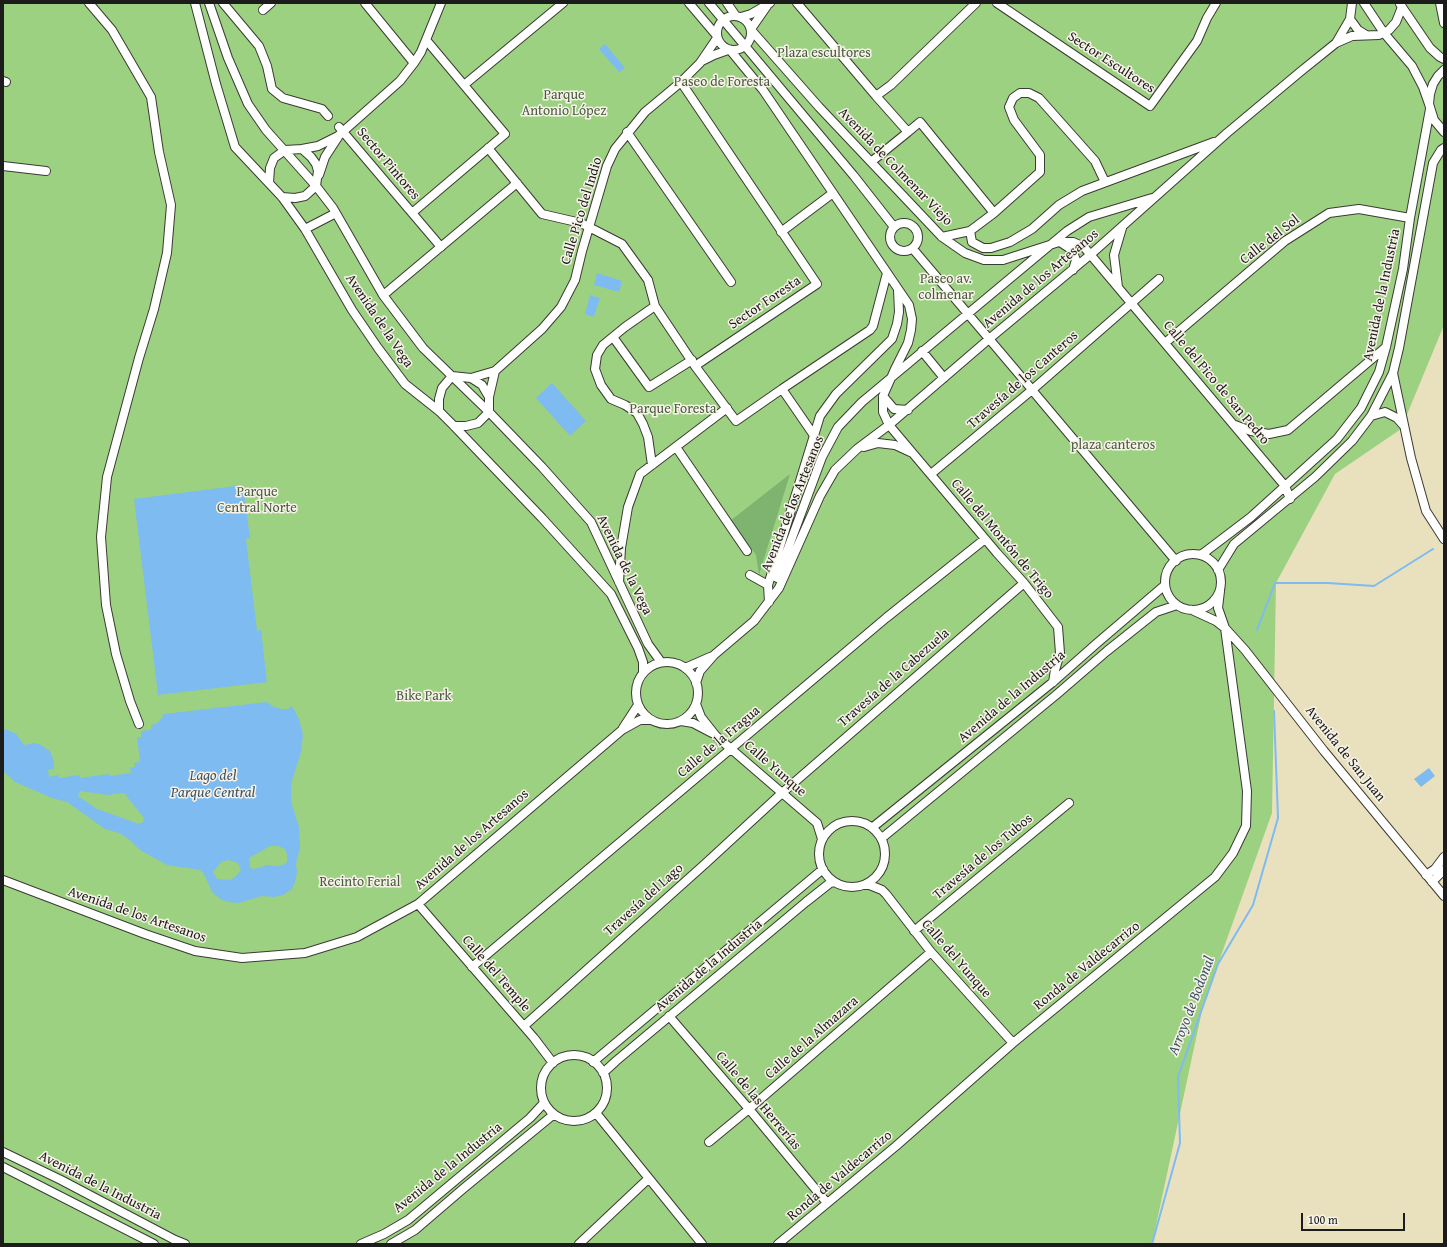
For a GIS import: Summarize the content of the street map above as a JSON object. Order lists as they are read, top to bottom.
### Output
{
  "streets": {
    "street": [
      "Sector Escultores",
      "Sector Pintores",
      "Avenida de Colmenar Viejo",
      "Calle Pico del Indio",
      "Calle del Sol",
      "Avenida de los Artesanos",
      "Avenida de la Industria",
      "Sector Foresta",
      "Avenida de la Vega",
      "Travesía de los Canteros",
      "Calle del Pico de San Pedro",
      "Calle del Montón de Trigo",
      "Travesía de la Cabezuela",
      "Calle de la Fragua",
      "Avenida de San Juan",
      "Calle Yunque",
      "Travesía de los Tubos",
      "Travesía del Lago",
      "Calle del Yunque",
      "Ronda de Valdecarrizo",
      "Calle del Temple",
      "Calle de la Almazara",
      "Calle de las Herrerías"
    ]
  },
  "crossings": [
    ["Avenida de Colmenar Viejo", "Avenida de los Artesanos"],
    ["Avenida de Colmenar Viejo", "Calle del Pico de San Pedro"],
    ["Calle Pico del Indio", "Sector Foresta"],
    ["Calle del Sol", "Avenida de la Industria"],
    ["Calle del Sol", "Calle del Pico de San Pedro"],
    ["Avenida de los Artesanos", "Avenida de la Vega"],
    ["Avenida de los Artesanos", "Calle del Pico de San Pedro"],
    ["Avenida de los Artesanos", "Calle del Montón de Trigo"],
    ["Avenida de los Artesanos", "Calle Yunque"],
    ["Avenida de los Artesanos", "Calle del Temple"],
    ["Avenida de la Industria", "Calle del Pico de San Pedro"],
    ["Avenida de la Industria", "Calle del Montón de Trigo"],
    ["Avenida de la Industria", "Calle Yunque"],
    ["Avenida de la Industria", "Calle del Yunque"],
    ["Avenida de la Industria", "Ronda de Valdecarrizo"],
    ["Avenida de la Industria", "Calle del Temple"],
    ["Avenida de la Industria", "Calle de las Herrerías"],
    ["Avenida de la Vega", "Calle Yunque"],
    ["Travesía de los Canteros", "Calle del Pico de San Pedro"],
    ["Travesía de los Canteros", "Calle del Montón de Trigo"],
    ["Calle del Montón de Trigo", "Travesía de la Cabezuela"],
    ["Calle del Montón de Trigo", "Calle de la Fragua"],
    ["Travesía de la Cabezuela", "Calle Yunque"],
    ["Travesía de la Cabezuela", "Travesía del Lago"],
    ["Calle de la Fragua", "Calle Yunque"],
    ["Calle de la Fragua", "Calle del Temple"],
    ["Avenida de San Juan", "Ronda de Valdecarrizo"],
    ["Calle Yunque", "Travesía del Lago"],
    ["Calle Yunque", "Calle del Yunque"],
    ["Travesía de los Tubos", "Calle del Yunque"],
    ["Travesía del Lago", "Calle del Temple"],
    ["Calle del Yunque", "Ronda de Valdecarrizo"],
    ["Calle del Yunque", "Calle de la Almazara"],
    ["Ronda de Valdecarrizo", "Calle de las Herrerías"],
    ["Calle de la Almazara", "Calle de las Herrerías"]
  ],
  "water": ["Lago del Parque Central", "Arroyo de Bodonal"],
  "parks": [
    "Plaza escultores",
    "Paseo de Foresta",
    "Parque Antonio López",
    "Paseo av. colmenar",
    "Parque Foresta",
    "plaza canteros",
    "Parque Central Norte",
    "Bike Park",
    "Recinto Ferial"
  ],
  "scale_bar": "100 m"
}
